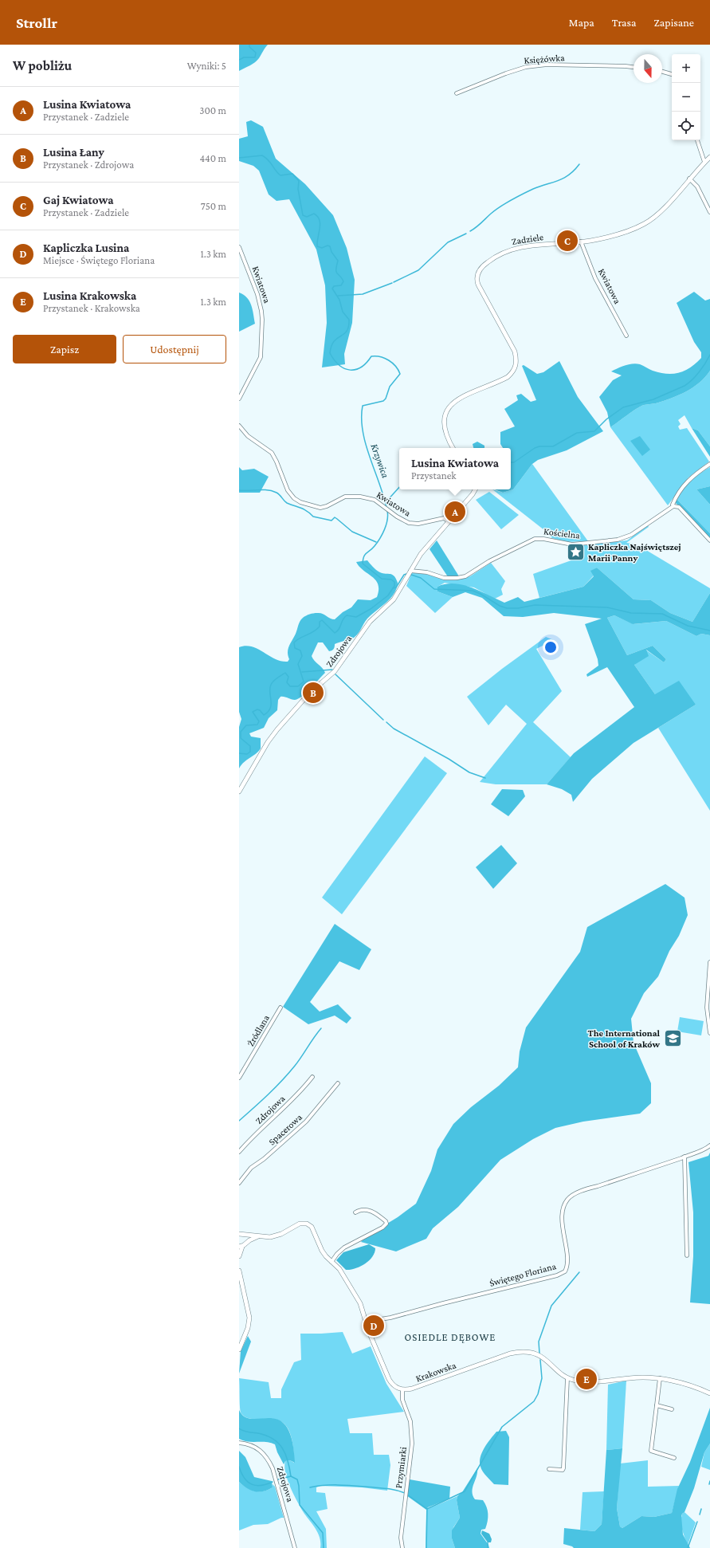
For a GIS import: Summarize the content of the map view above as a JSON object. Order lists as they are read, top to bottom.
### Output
{
  "streets": {
    "street": [
      "Księżówka",
      "Zadziele",
      "Kwiatowa",
      "Kościelna",
      "Zdrojowa",
      "Źródlana",
      "Spacerowa",
      "Świętego Floriana",
      "Krakowska",
      "Przymiarki"
    ]
  },
  "crossings": [
    ["Zadziele", "Kwiatowa"],
    ["Kwiatowa", "Zdrojowa"],
    ["Kościelna", "Zdrojowa"],
    ["Krakowska", "Przymiarki"]
  ],
  "districts": ["OSIEDLE DĘBOWE"],
  "water": ["Krzywica"],
  "places": {
    "place": ["Kapliczka Najświętszej Marii Panny"],
    "school or university": ["The International School of Kraków"]
  },
  "north": "bottom",
  "page": {
    "header": "Strollr",
    "nav": ["Mapa", "Trasa", "Zapisane"],
    "heading": ["W pobliżu", "Wyniki: 5"],
    "map_buttons": ["+", "−"],
    "list": [
      {
        "mark": "A",
        "name": "Lusina Kwiatowa",
        "note": "Przystanek · Zadziele",
        "value": "300 m"
      },
      {
        "mark": "B",
        "name": "Lusina Łany",
        "note": "Przystanek · Zdrojowa",
        "value": "440 m"
      },
      {
        "mark": "C",
        "name": "Gaj Kwiatowa",
        "note": "Przystanek · Zadziele",
        "value": "750 m"
      },
      {
        "mark": "D",
        "name": "Kapliczka Lusina",
        "note": "Miejsce · Świętego Floriana",
        "value": "1.3 km"
      },
      {
        "mark": "E",
        "name": "Lusina Krakowska",
        "note": "Przystanek · Krakowska",
        "value": "1.3 km"
      }
    ],
    "pins": [
      "C",
      "A",
      "B",
      "D",
      "E"
    ],
    "buttons": ["Zapisz", "Udostępnij"],
    "popup": ["Lusina Kwiatowa", "Przystanek"]
  }
}
